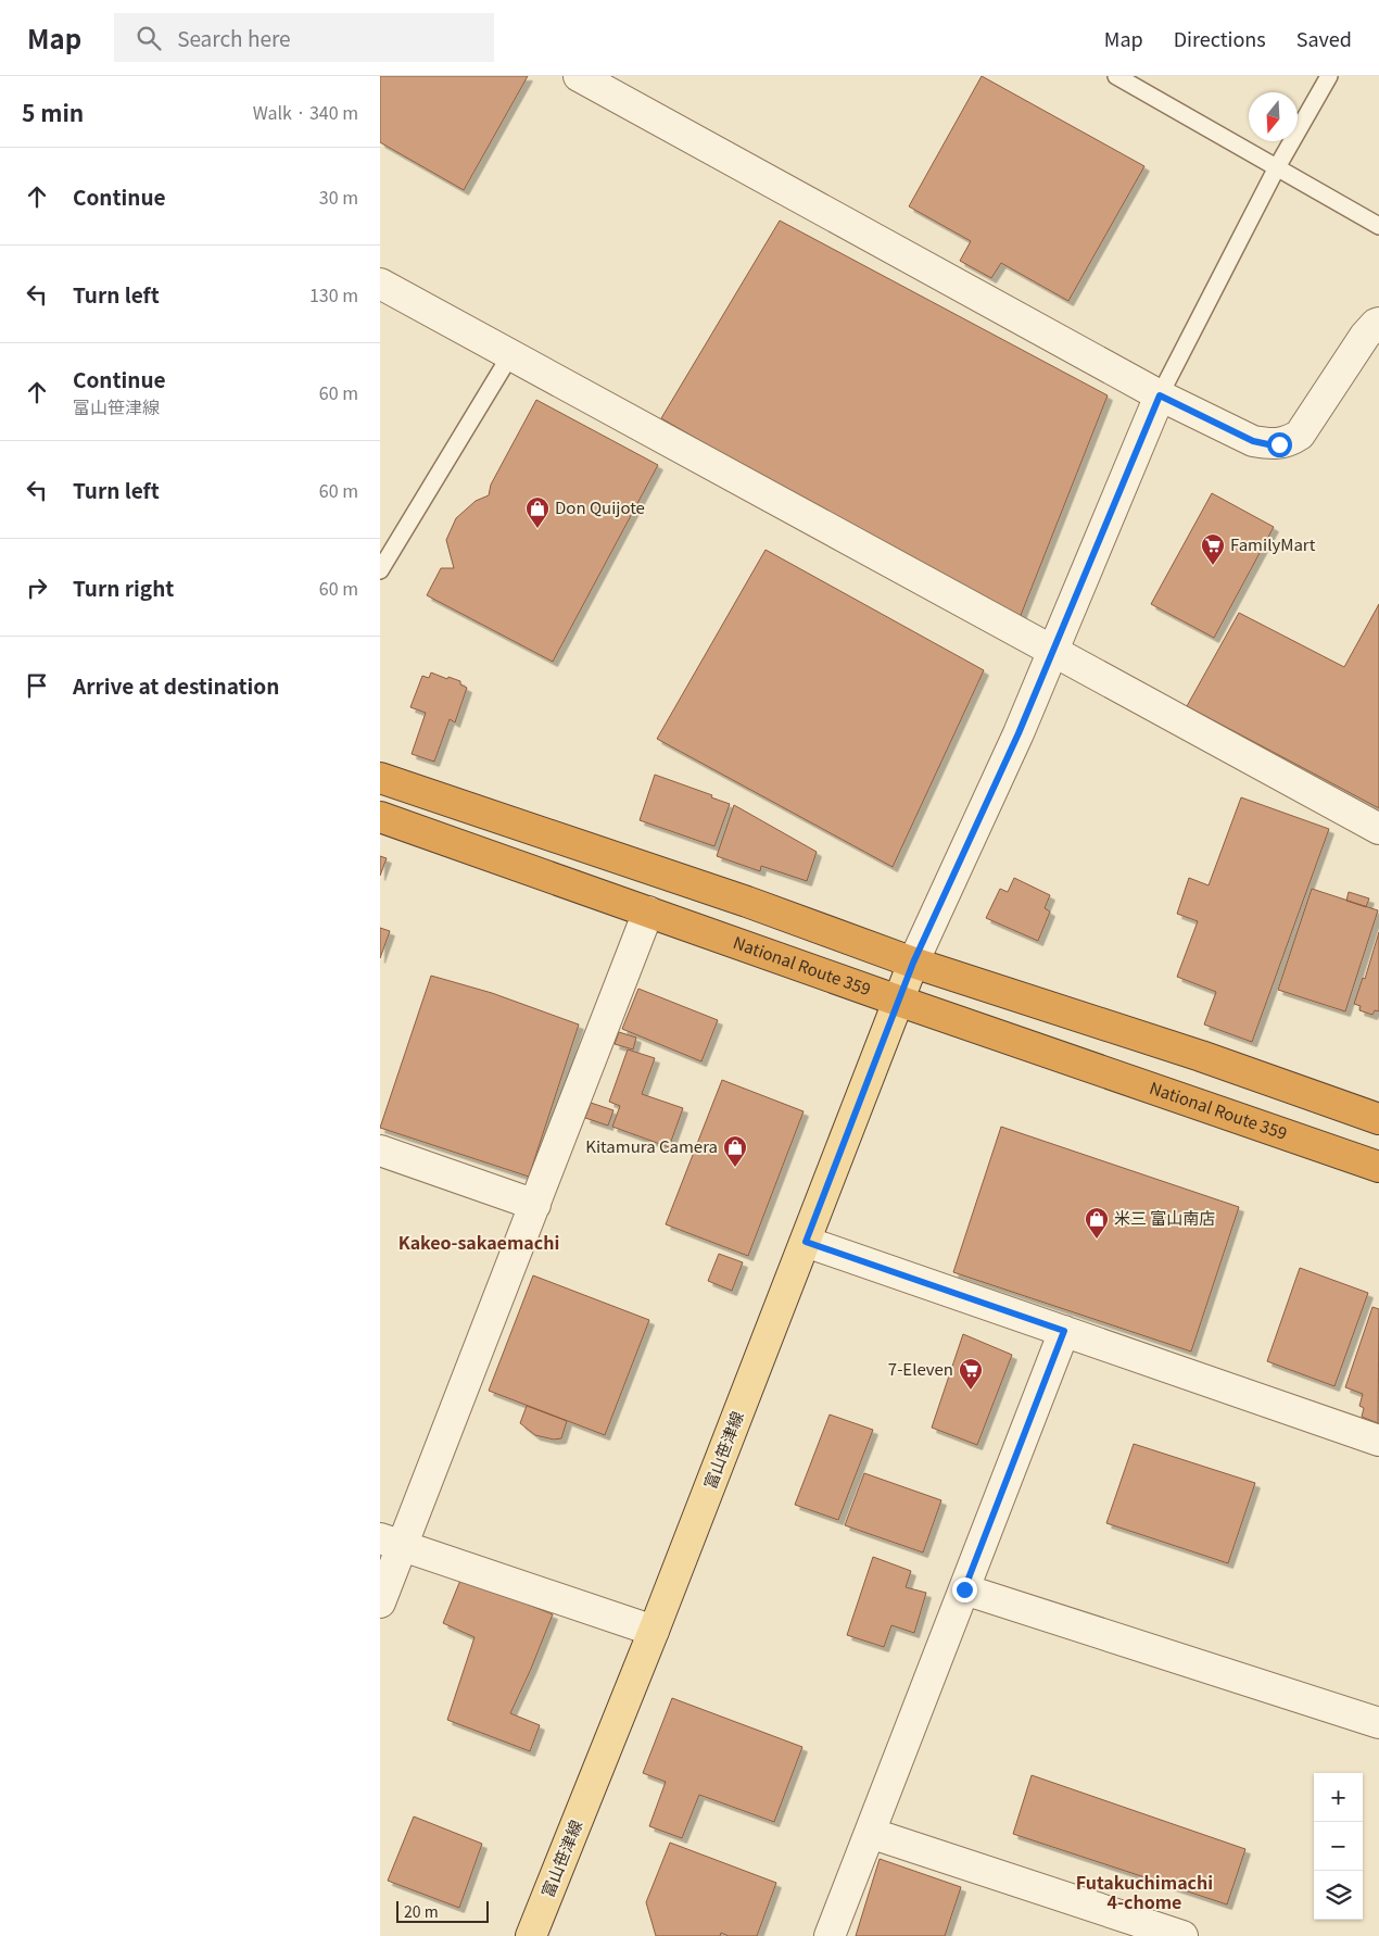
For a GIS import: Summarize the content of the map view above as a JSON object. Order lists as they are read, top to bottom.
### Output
{
  "streets": {
    "highway": ["National Route 359"],
    "main road": ["富山笹津線"]
  },
  "crossings": [
    ["National Route 359", "富山笹津線"]
  ],
  "districts": ["Kakeo-sakaemachi", "Futakuchimachi 4-chome"],
  "places": {
    "shop": ["Don Quijote", "Kitamura Camera", "米三 富山南店"],
    "supermarket": ["FamilyMart", "7-Eleven"]
  },
  "scale_bar": "20 m",
  "north": "bottom",
  "page": {
    "header": "Map",
    "search": "Search here",
    "nav": ["Map", "Directions", "Saved"],
    "heading": ["5 min", "Walk · 340 m"],
    "list": [
      ["Continue", "30 m"],
      ["Turn left", "130 m"],
      ["Continue", "富山笹津線", "60 m"],
      ["Turn left", "60 m"],
      ["Turn right", "60 m"],
      "Arrive at destination"
    ],
    "map_buttons": ["+", "−"],
    "scale": "20 m"
  }
}
